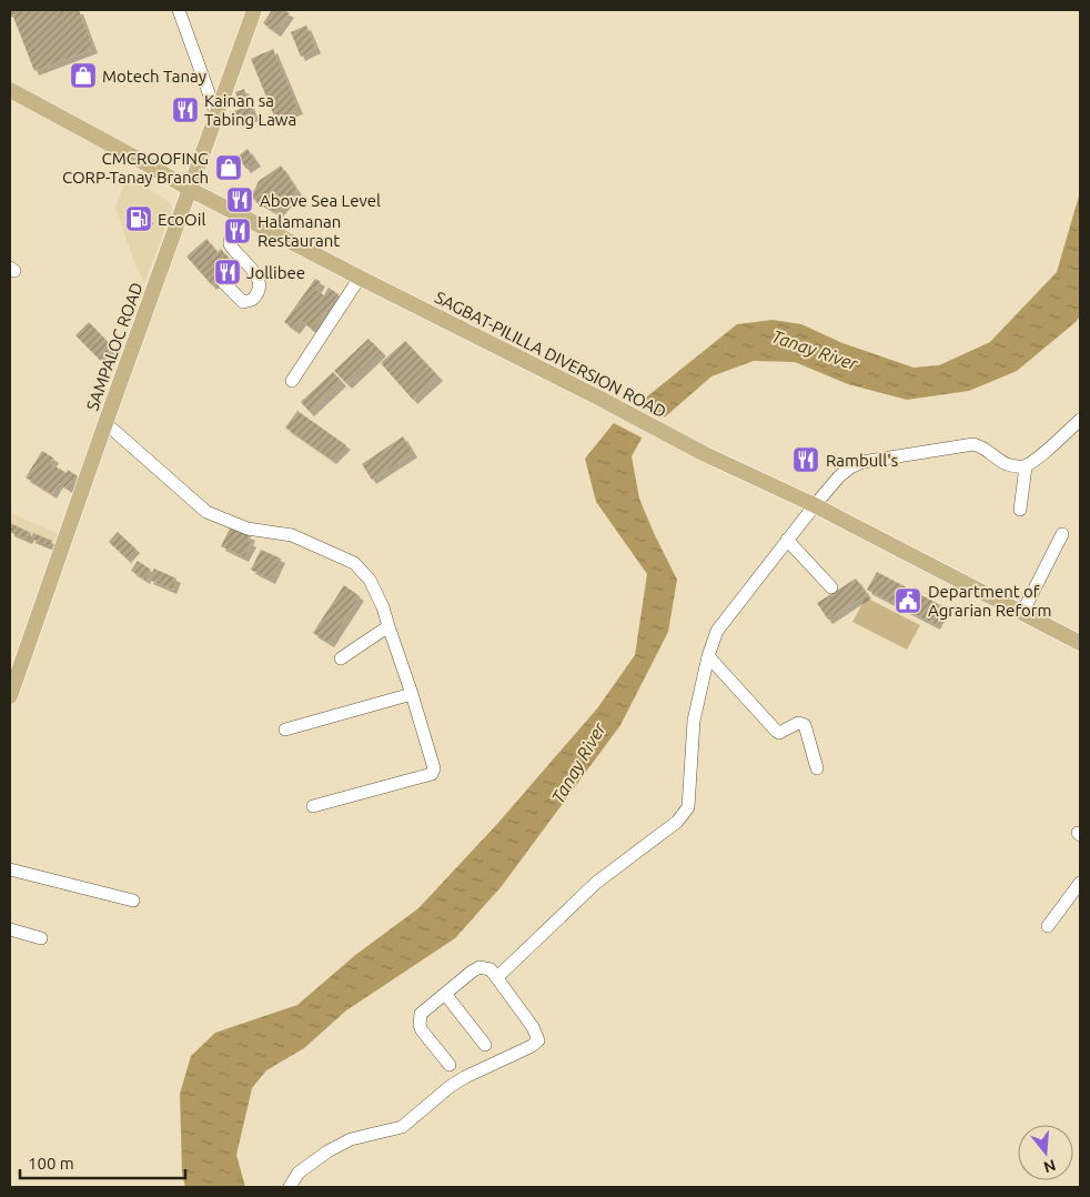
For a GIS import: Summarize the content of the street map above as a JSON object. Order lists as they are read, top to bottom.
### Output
{
  "streets": {
    "main road": ["SAMPALOC ROAD", "SAGBAT-PILILLA DIVERSION ROAD"]
  },
  "crossings": [
    ["SAMPALOC ROAD", "SAGBAT-PILILLA DIVERSION ROAD"]
  ],
  "water": ["Tanay River"],
  "places": {
    "shop": ["Motech Tanay", "CMCROOFING CORP-Tanay Branch"],
    "restaurant": [
      "Kainan sa Tabing Lawa",
      "Above Sea Level",
      "Halamanan Restaurant",
      "Jollibee",
      "Rambull's"
    ],
    "fuel station": ["EcoOil"],
    "public building": ["Department of Agrarian Reform"]
  },
  "scale_bar": "100 m",
  "north": "bottom"
}
